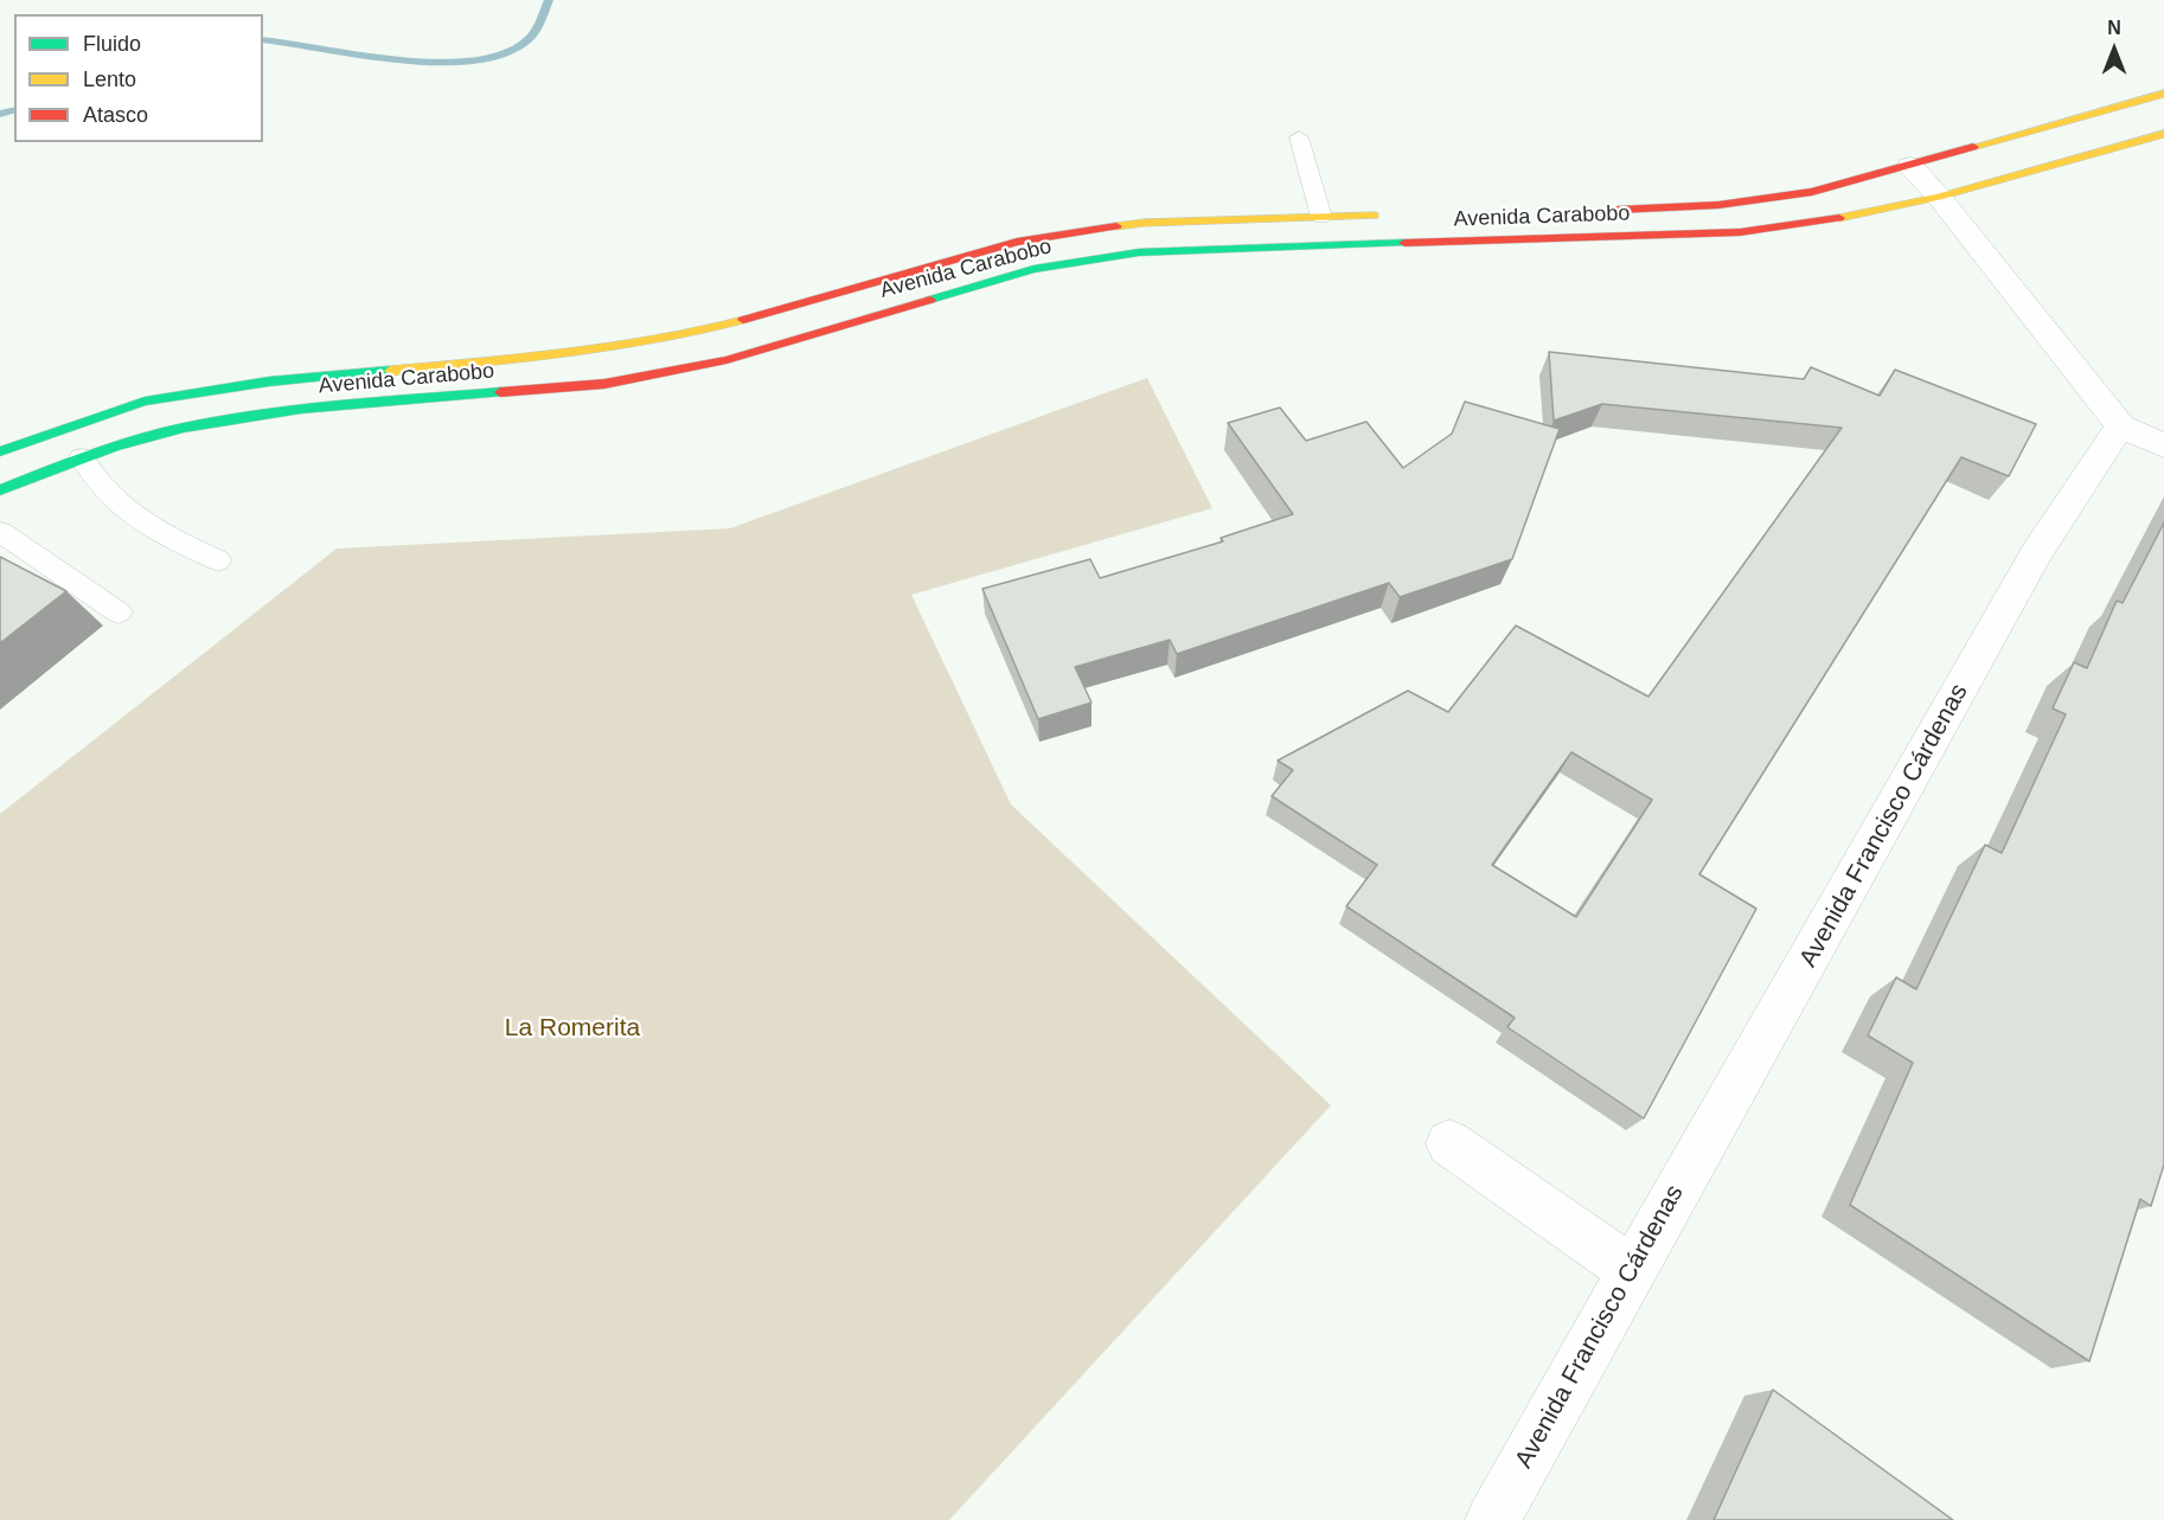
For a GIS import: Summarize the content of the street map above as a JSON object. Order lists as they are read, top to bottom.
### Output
{
  "streets": {
    "main road": ["Avenida Carabobo"],
    "street": ["Avenida Francisco Cárdenas"]
  },
  "parks": ["La Romerita"],
  "legend": ["Fluido", "Lento", "Atasco"],
  "north": "top"
}
